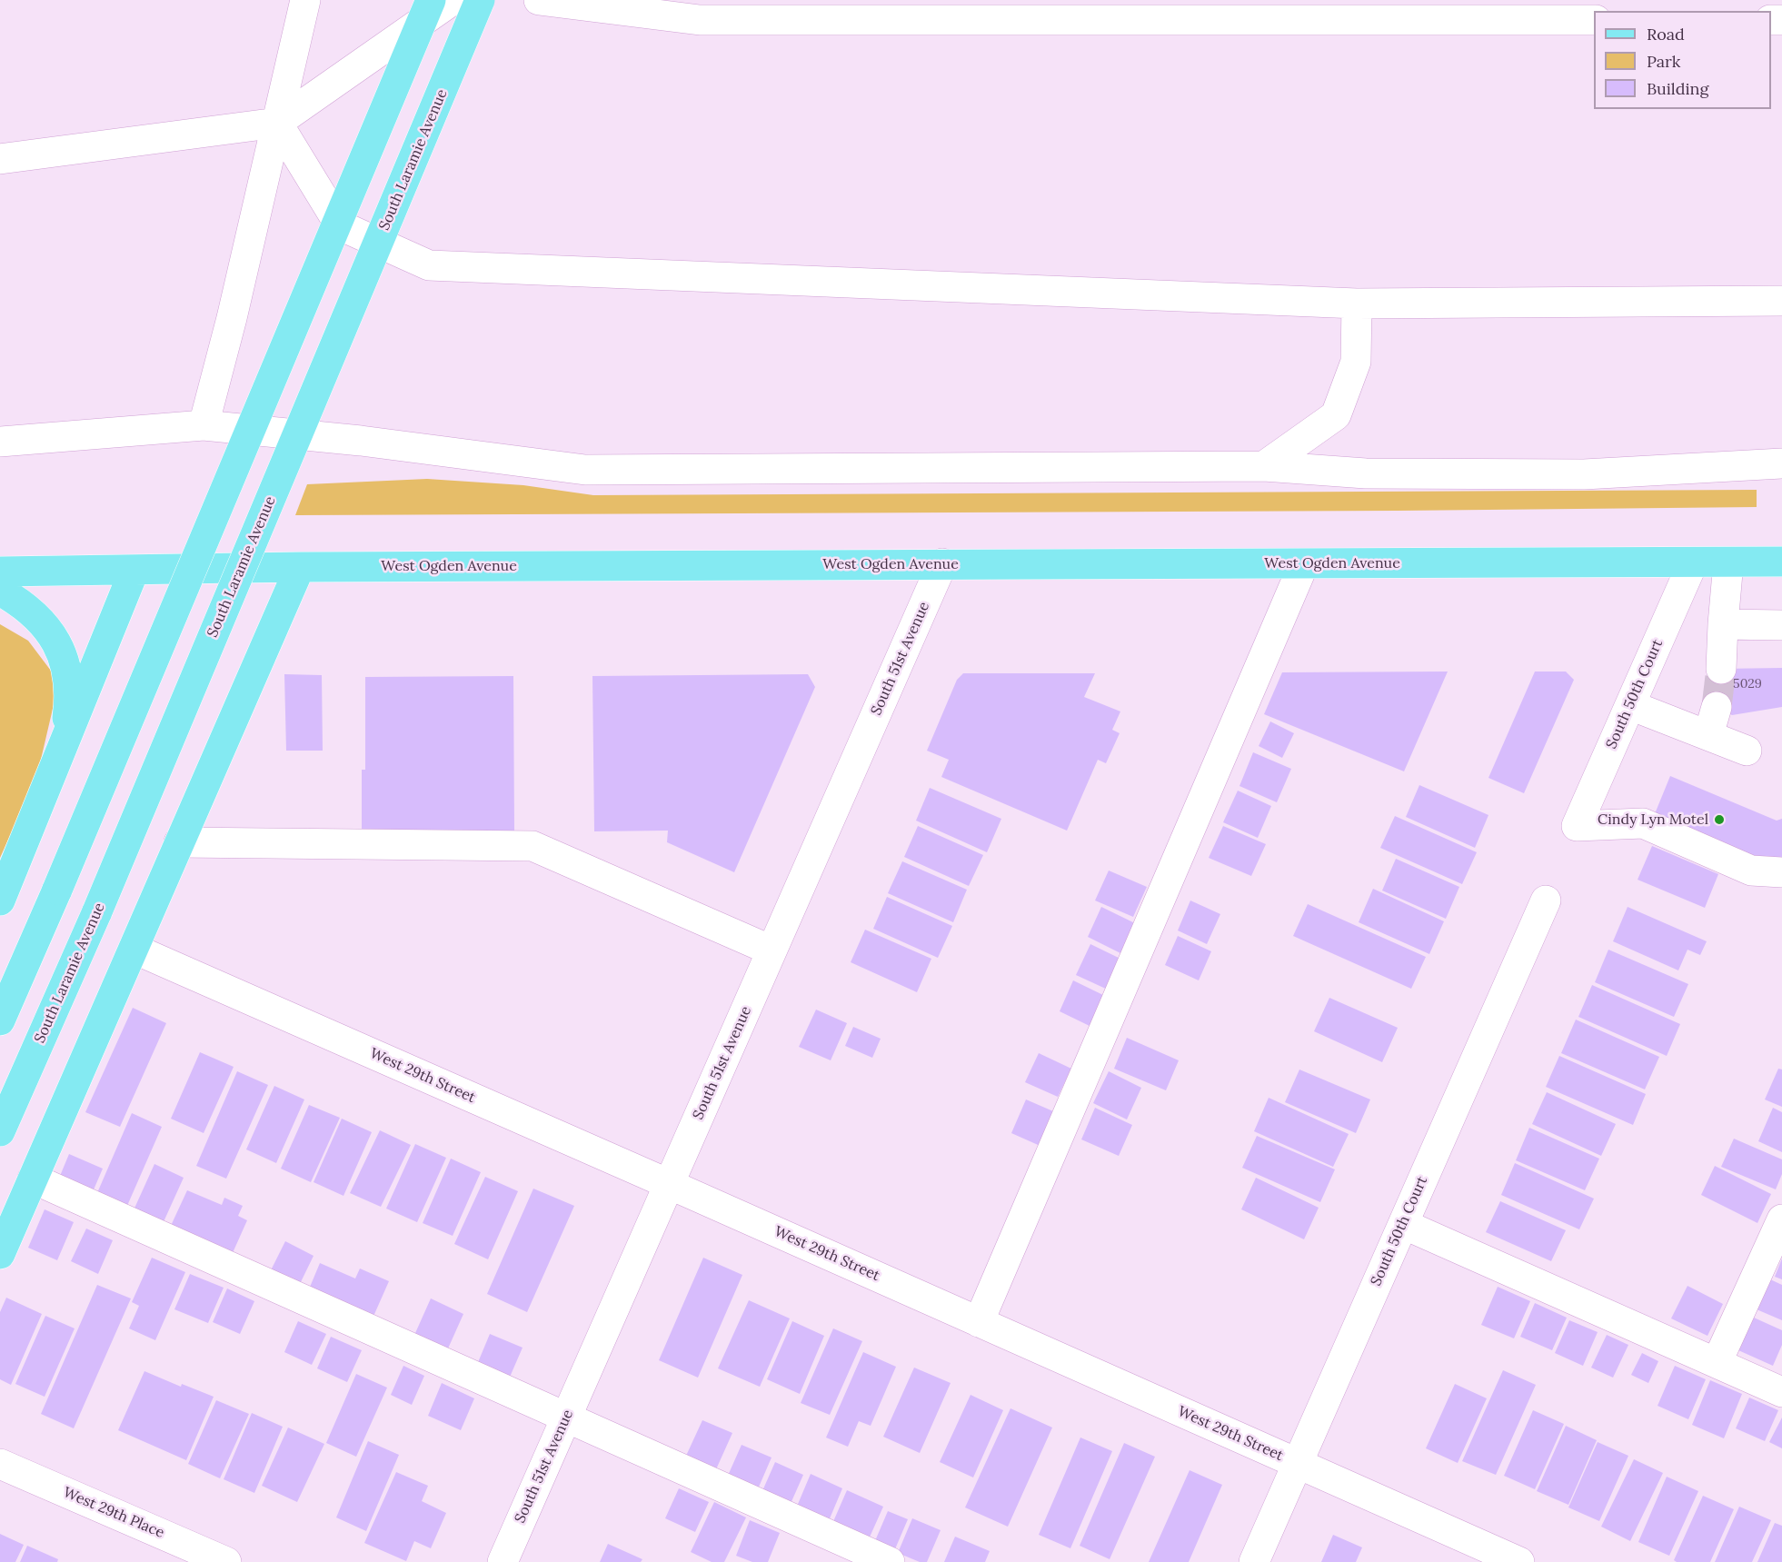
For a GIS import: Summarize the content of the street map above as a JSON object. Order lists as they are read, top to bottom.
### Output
{
  "streets": {
    "main road": ["South Laramie Avenue", "West Ogden Avenue"],
    "street": [
      "South 51st Avenue",
      "South 50th Court",
      "West 29th Street",
      "West 29th Place"
    ]
  },
  "crossings": [
    ["West Ogden Avenue", "South 51st Avenue"],
    ["West Ogden Avenue", "South 50th Court"],
    ["South 51st Avenue", "West 29th Street"],
    ["South 50th Court", "West 29th Street"]
  ],
  "places": ["Cindy Lyn Motel"],
  "house_numbers": ["5029"],
  "legend": ["Road", "Park", "Building"]
}
